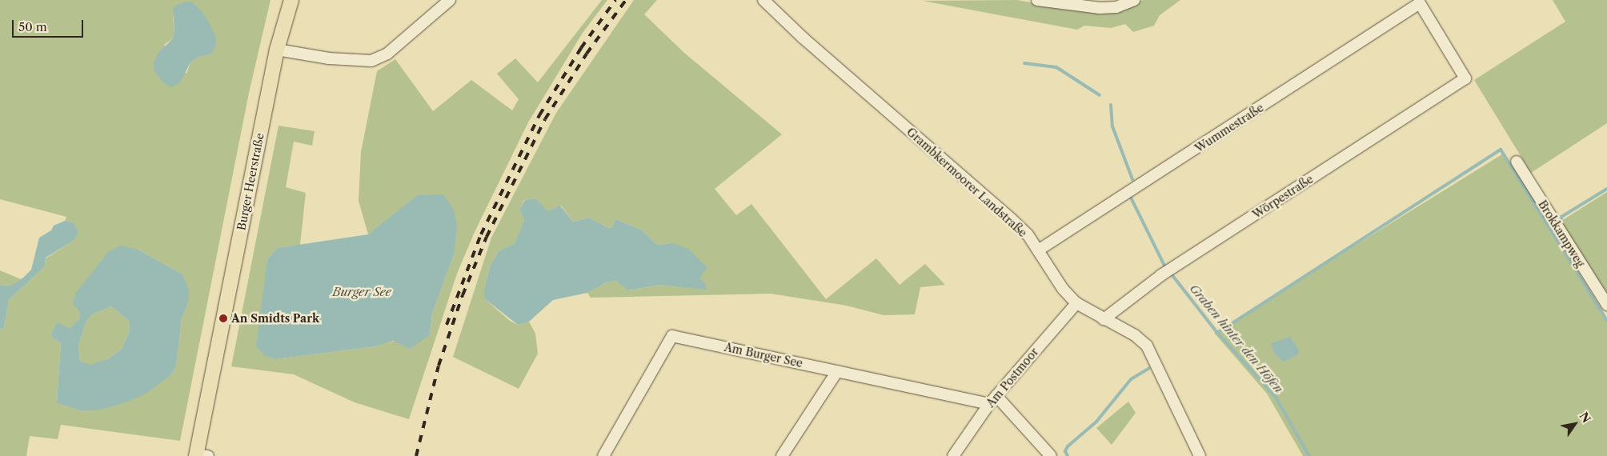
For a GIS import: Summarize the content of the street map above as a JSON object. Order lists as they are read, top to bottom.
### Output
{
  "streets": {
    "main road": ["Burger Heerstraße"],
    "street": [
      "Wummestraße",
      "Grambkermoorer Landstraße",
      "Wörpestraße",
      "Brokkampweg",
      "Am Burger See",
      "Am Postmoor"
    ]
  },
  "crossings": [
    ["Wummestraße", "Grambkermoorer Landstraße"],
    ["Wummestraße", "Wörpestraße"],
    ["Grambkermoorer Landstraße", "Wörpestraße"],
    ["Grambkermoorer Landstraße", "Am Postmoor"],
    ["Am Burger See", "Am Postmoor"]
  ],
  "water": ["Burger See", "Graben hinter den Höfen"],
  "places": ["An Smidts Park"],
  "scale_bar": "50 m",
  "north": "top right"
}
